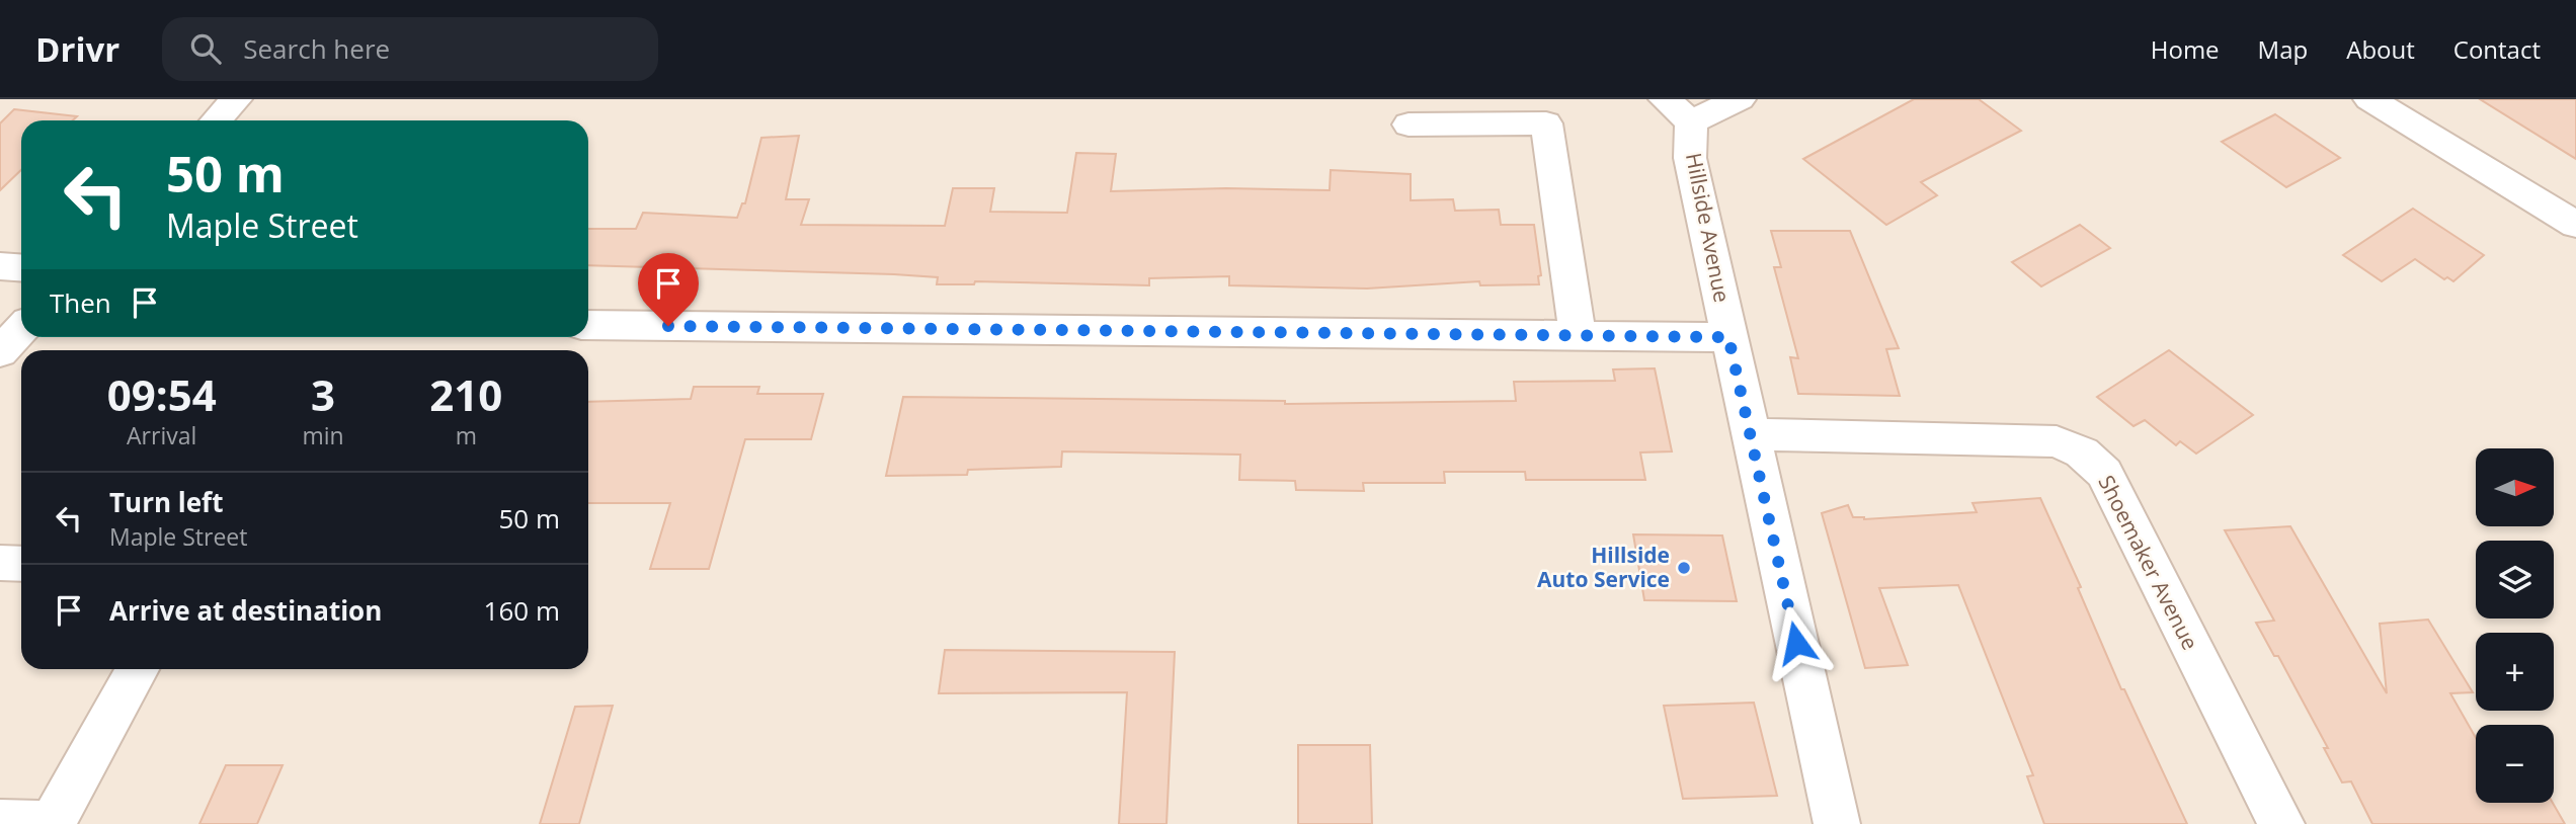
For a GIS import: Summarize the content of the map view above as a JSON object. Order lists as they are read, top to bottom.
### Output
{
  "streets": {
    "street": ["Hillside Avenue", "Shoemaker Avenue"]
  },
  "crossings": [
    ["Hillside Avenue", "Shoemaker Avenue"]
  ],
  "places": ["Hillside Auto Service"],
  "north": "right",
  "page": {
    "header": "Drivr",
    "search": "Search here",
    "nav": [
      "Home",
      "Map",
      "About",
      "Contact"
    ],
    "turn": ["50 m", "Maple Street"],
    "then": "Then",
    "eta": [
      "09:54",
      "Arrival",
      "3",
      "min",
      "210",
      "m"
    ],
    "map_buttons": ["+", "−"],
    "list": [
      {
        "name": "Turn left",
        "note": "Maple Street",
        "value": "50 m"
      },
      {
        "name": "Arrive at destination",
        "value": "160 m"
      }
    ]
  }
}
